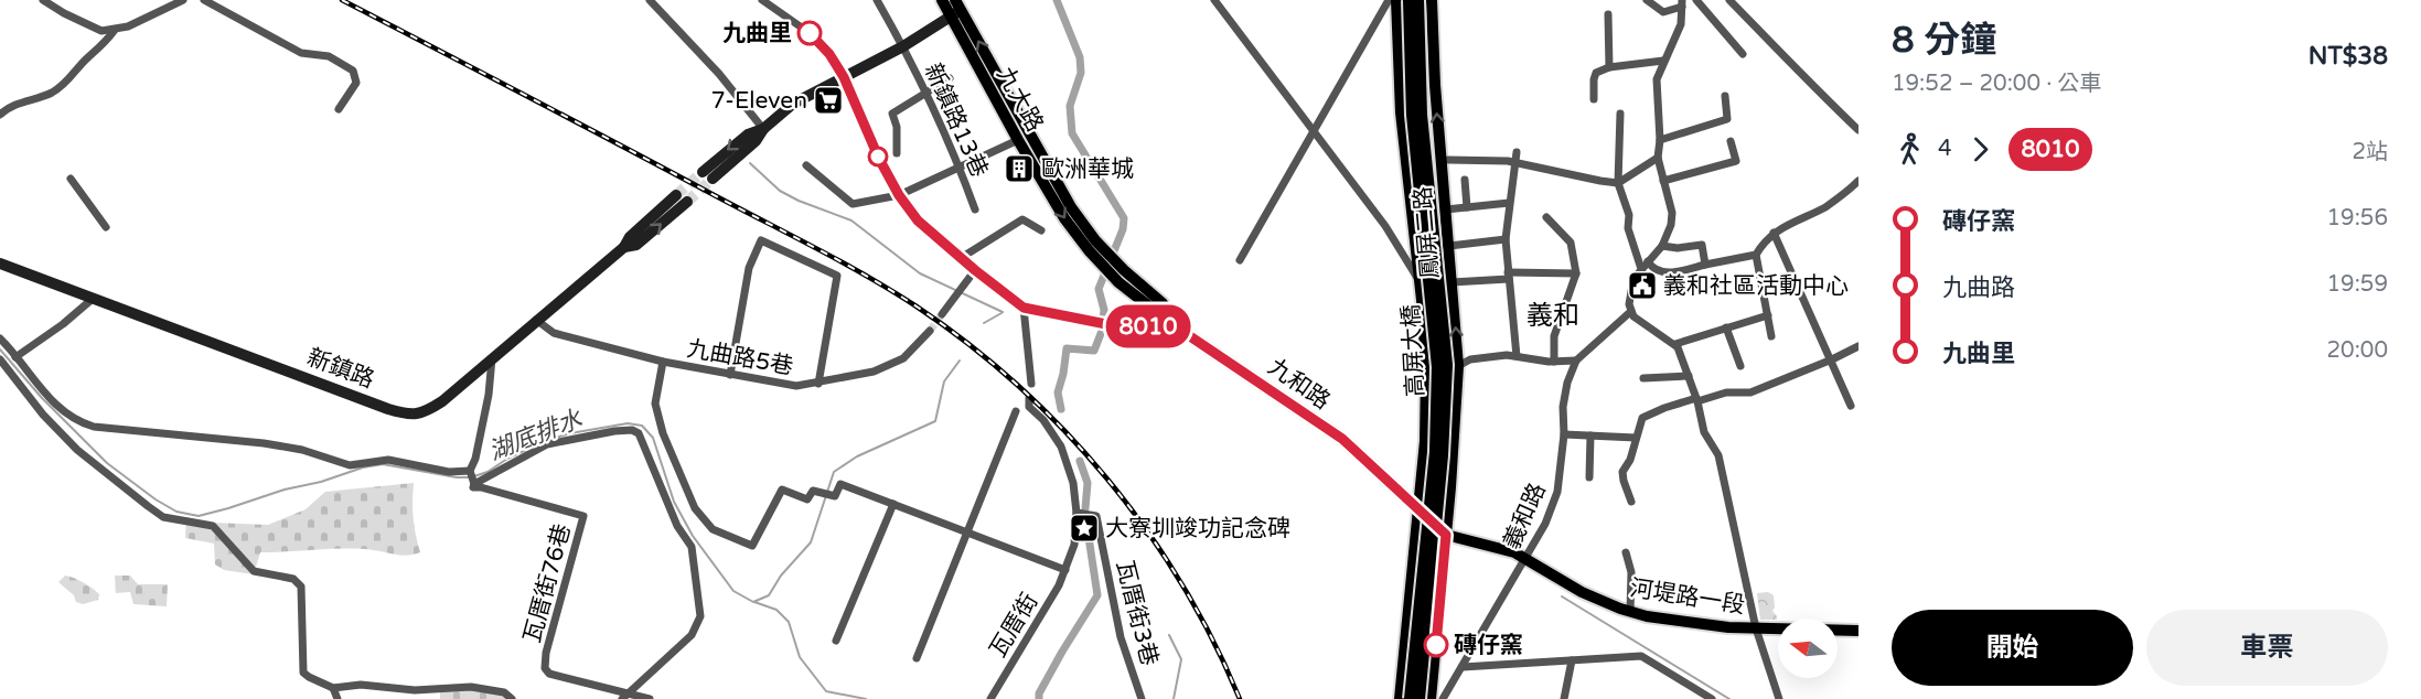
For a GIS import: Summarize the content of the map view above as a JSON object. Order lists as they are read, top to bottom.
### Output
{
  "streets": {
    "main road": [
      "九大路",
      "鳳屏二路",
      "高屏大橋",
      "九和路",
      "河堤路一段"
    ],
    "street": [
      "新鎮路13巷",
      "九曲路5巷",
      "新鎮路",
      "義和路",
      "瓦厝街76巷",
      "瓦厝街3巷",
      "瓦厝街"
    ]
  },
  "crossings": [
    ["九大路", "九和路"],
    ["鳳屏二路", "九和路"],
    ["鳳屏二路", "河堤路一段"],
    ["九曲路5巷", "新鎮路"],
    ["九曲路5巷", "瓦厝街"],
    ["九和路", "河堤路一段"],
    ["義和路", "河堤路一段"],
    ["瓦厝街3巷", "瓦厝街"]
  ],
  "districts": ["義和"],
  "water": ["湖底排水"],
  "places": {
    "other": ["九曲里", "磚仔窯"],
    "supermarket": ["7-Eleven"],
    "building": ["歐洲華城"],
    "public building": ["義和社區活動中心"],
    "place": ["大寮圳竣功記念碑"]
  },
  "lines": ["bus line 8010"],
  "north": "left",
  "page": {
    "on_map": "8010",
    "heading": ["8 分鐘", "19:52 – 20:00 · 公車", "NT$38"],
    "legs": ["4", "8010", "2站"],
    "list": [
      {
        "name": "磚仔窯",
        "value": "19:56"
      },
      {
        "name": "九曲路",
        "value": "19:59"
      },
      {
        "name": "九曲里",
        "value": "20:00"
      }
    ],
    "buttons": ["開始", "車票"]
  }
}
